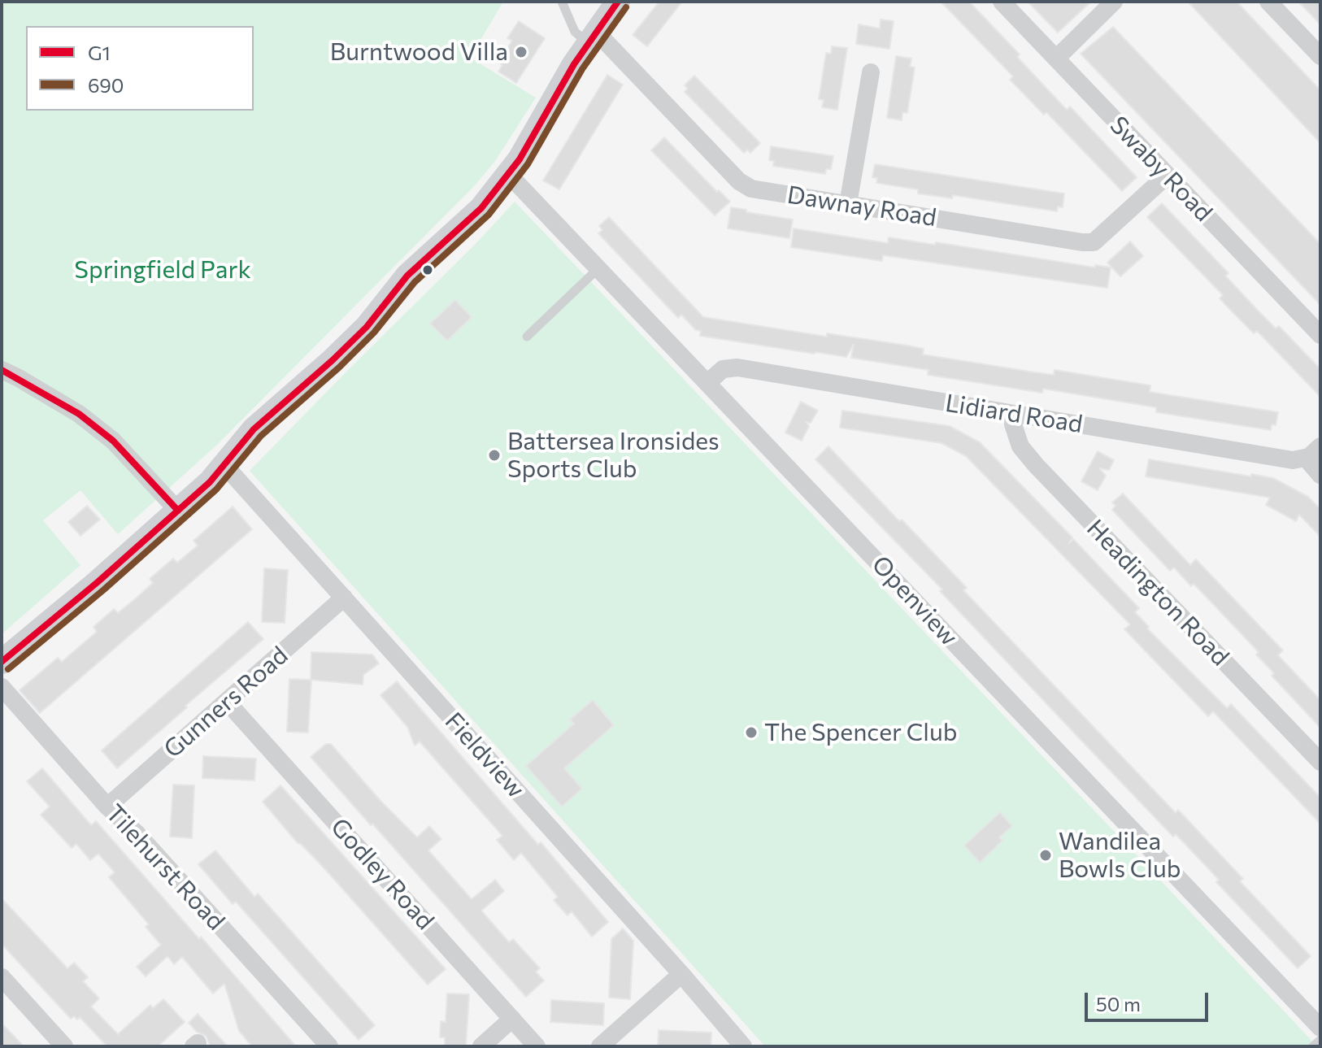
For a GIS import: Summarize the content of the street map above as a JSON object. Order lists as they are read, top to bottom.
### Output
{
  "streets": {
    "street": [
      "Swaby Road",
      "Dawnay Road",
      "Lidiard Road",
      "Headington Road",
      "Openview",
      "Gunners Road",
      "Fieldview",
      "Tilehurst Road",
      "Godley Road"
    ]
  },
  "crossings": [
    ["Swaby Road", "Dawnay Road"],
    ["Lidiard Road", "Headington Road"],
    ["Lidiard Road", "Openview"],
    ["Gunners Road", "Fieldview"],
    ["Gunners Road", "Tilehurst Road"],
    ["Gunners Road", "Godley Road"]
  ],
  "parks": ["Springfield Park"],
  "places": [
    "Burntwood Villa",
    "Battersea Ironsides Sports Club",
    "The Spencer Club",
    "Wandilea Bowls Club"
  ],
  "lines": ["transit line G1", "transit line 690"],
  "legend": ["G1", "690"],
  "scale_bar": "50 m"
}
